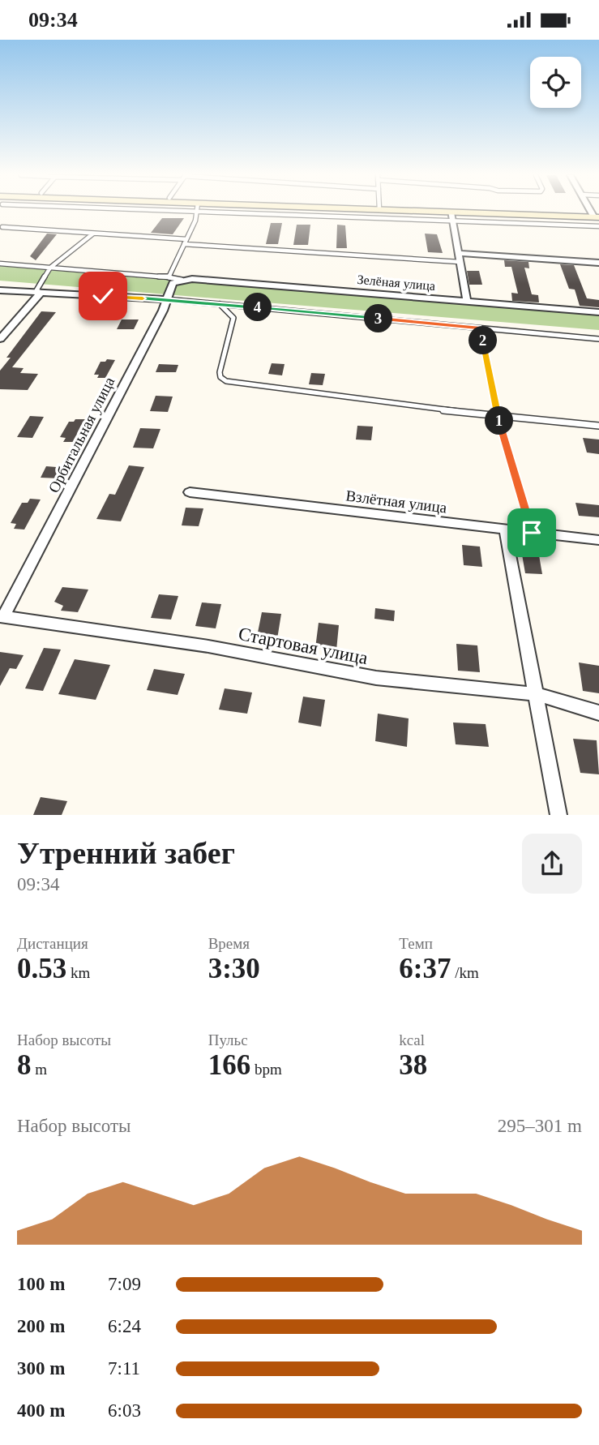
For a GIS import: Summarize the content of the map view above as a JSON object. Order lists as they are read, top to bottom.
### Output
{
  "streets": {
    "street": [
      "Зелёная улица",
      "Орбитальная улица",
      "Взлётная улица",
      "Стартовая улица"
    ]
  },
  "crossings": [
    ["Зелёная улица", "Орбитальная улица"],
    ["Орбитальная улица", "Стартовая улица"]
  ],
  "page": {
    "status": "09:34",
    "pins": [
      "4",
      "3",
      "2",
      "1"
    ],
    "heading": ["Утренний забег", "09:34"],
    "stats": [
      ["Дистанция", "0.53 km"],
      ["Время", "3:30"],
      ["Темп", "6:37 /km"],
      ["Набор высоты", "8 m"],
      ["Пульс", "166 bpm"],
      ["kcal", "38"]
    ],
    "chart": ["Набор высоты", "295–301 m"],
    "list": [
      {
        "name": "100 m",
        "note": "7:09"
      },
      {
        "name": "200 m",
        "note": "6:24"
      },
      {
        "name": "300 m",
        "note": "7:11"
      },
      {
        "name": "400 m",
        "note": "6:03"
      }
    ]
  }
}
